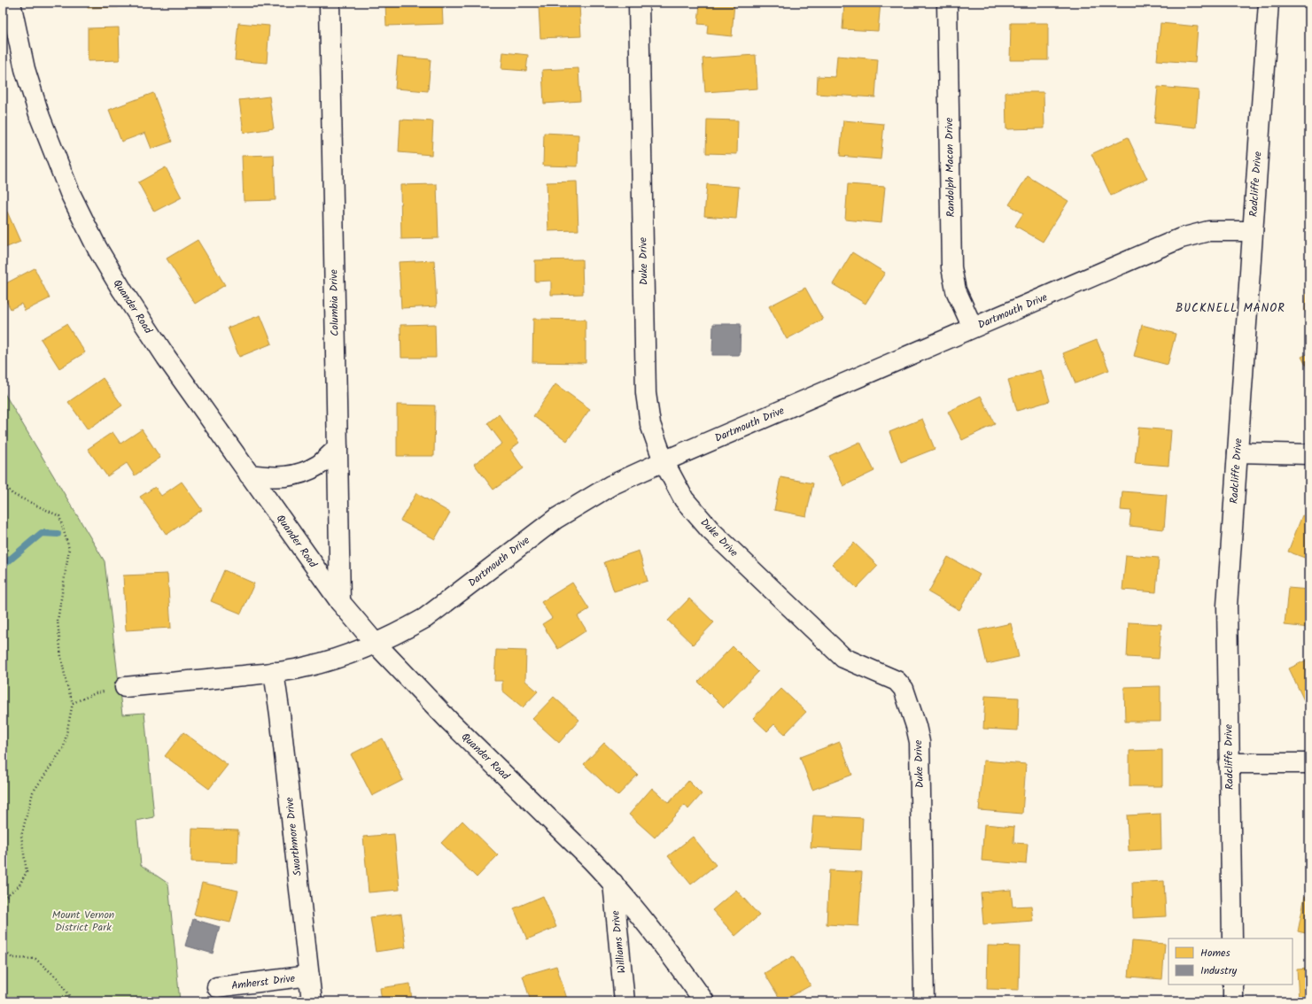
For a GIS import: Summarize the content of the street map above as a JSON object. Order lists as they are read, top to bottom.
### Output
{
  "streets": {
    "street": [
      "Randolph Macon Drive",
      "Radcliffe Drive",
      "Duke Drive",
      "Columbia Drive",
      "Quander Road",
      "Dartmouth Drive",
      "Swarthmore Drive",
      "Williams Drive",
      "Amherst Drive"
    ]
  },
  "crossings": [
    ["Randolph Macon Drive", "Dartmouth Drive"],
    ["Radcliffe Drive", "Dartmouth Drive"],
    ["Duke Drive", "Dartmouth Drive"],
    ["Columbia Drive", "Quander Road"],
    ["Quander Road", "Dartmouth Drive"],
    ["Quander Road", "Williams Drive"],
    ["Dartmouth Drive", "Swarthmore Drive"],
    ["Swarthmore Drive", "Amherst Drive"]
  ],
  "districts": ["BUCKNELL MANOR"],
  "parks": ["Mount Vernon District Park"],
  "legend": ["Homes", "Industry"]
}
